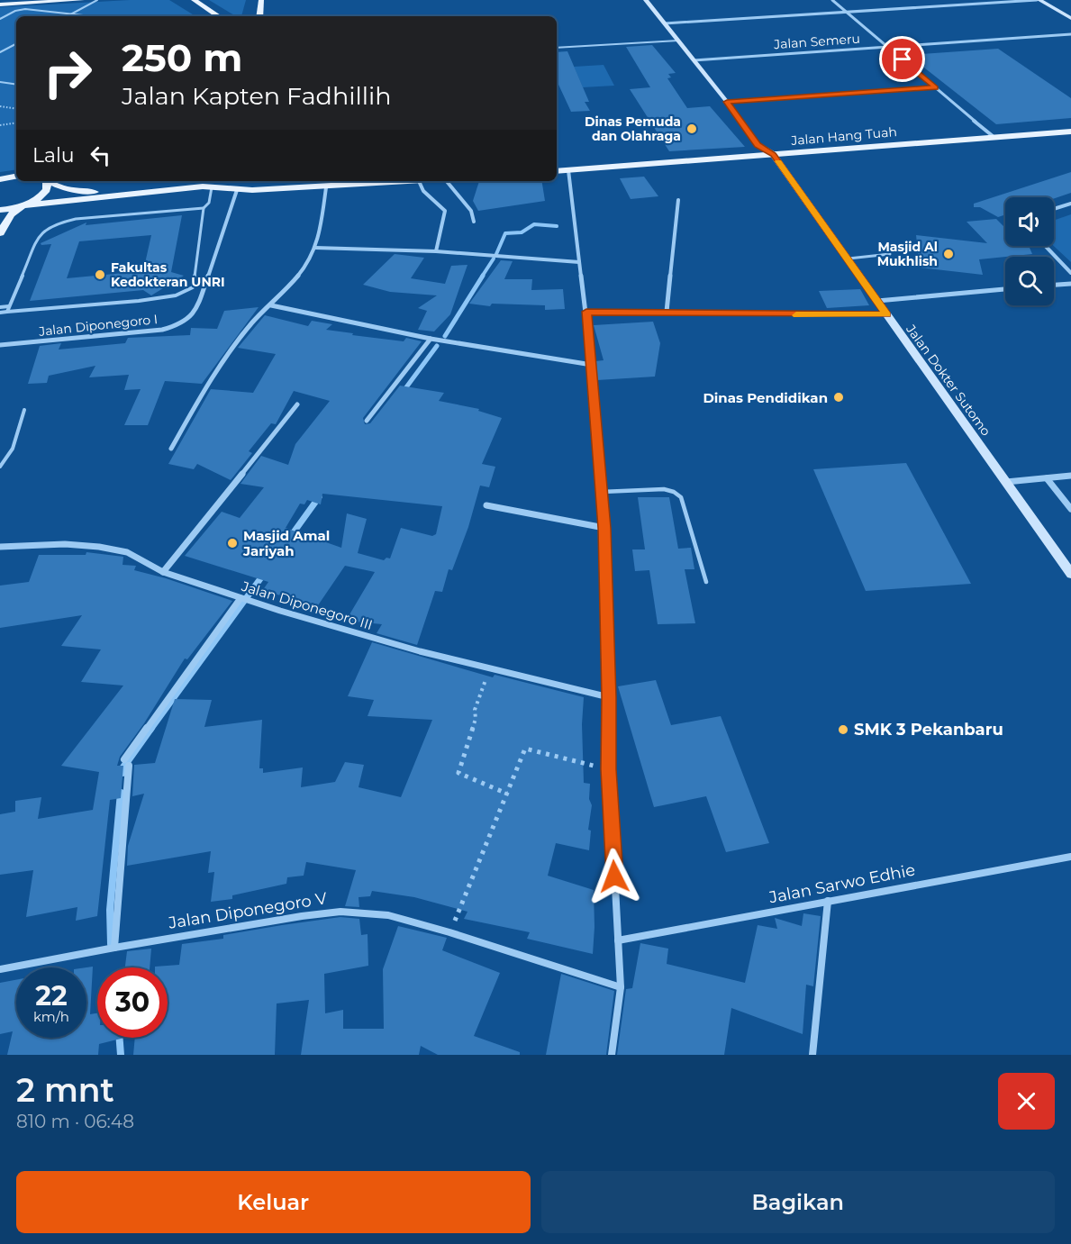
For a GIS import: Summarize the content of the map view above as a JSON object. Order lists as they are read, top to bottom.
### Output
{
  "streets": {
    "main road": ["Jalan Hang Tuah", "Jalan Dokter Sutomo"],
    "street": [
      "Jalan Semeru",
      "Jalan Diponegoro I",
      "Jalan Diponegoro III",
      "Jalan Sarwo Edhie",
      "Jalan Diponegoro V"
    ]
  },
  "crossings": [
    ["Jalan Semeru", "Jalan Dokter Sutomo"],
    ["Jalan Hang Tuah", "Jalan Dokter Sutomo"]
  ],
  "places": [
    "Dinas Pemuda dan Olahraga",
    "Masjid Al Mukhlish",
    "Fakultas Kedokteran UNRI",
    "Dinas Pendidikan",
    "Masjid Amal Jariyah",
    "SMK 3 Pekanbaru"
  ],
  "page": {
    "turn": ["250 m", "Jalan Kapten Fadhillih"],
    "then": "Lalu",
    "speed": "22 km/h",
    "limit": "30",
    "heading": ["2 mnt", "810 m · 06:48"],
    "buttons": ["Keluar", "Bagikan"]
  }
}
